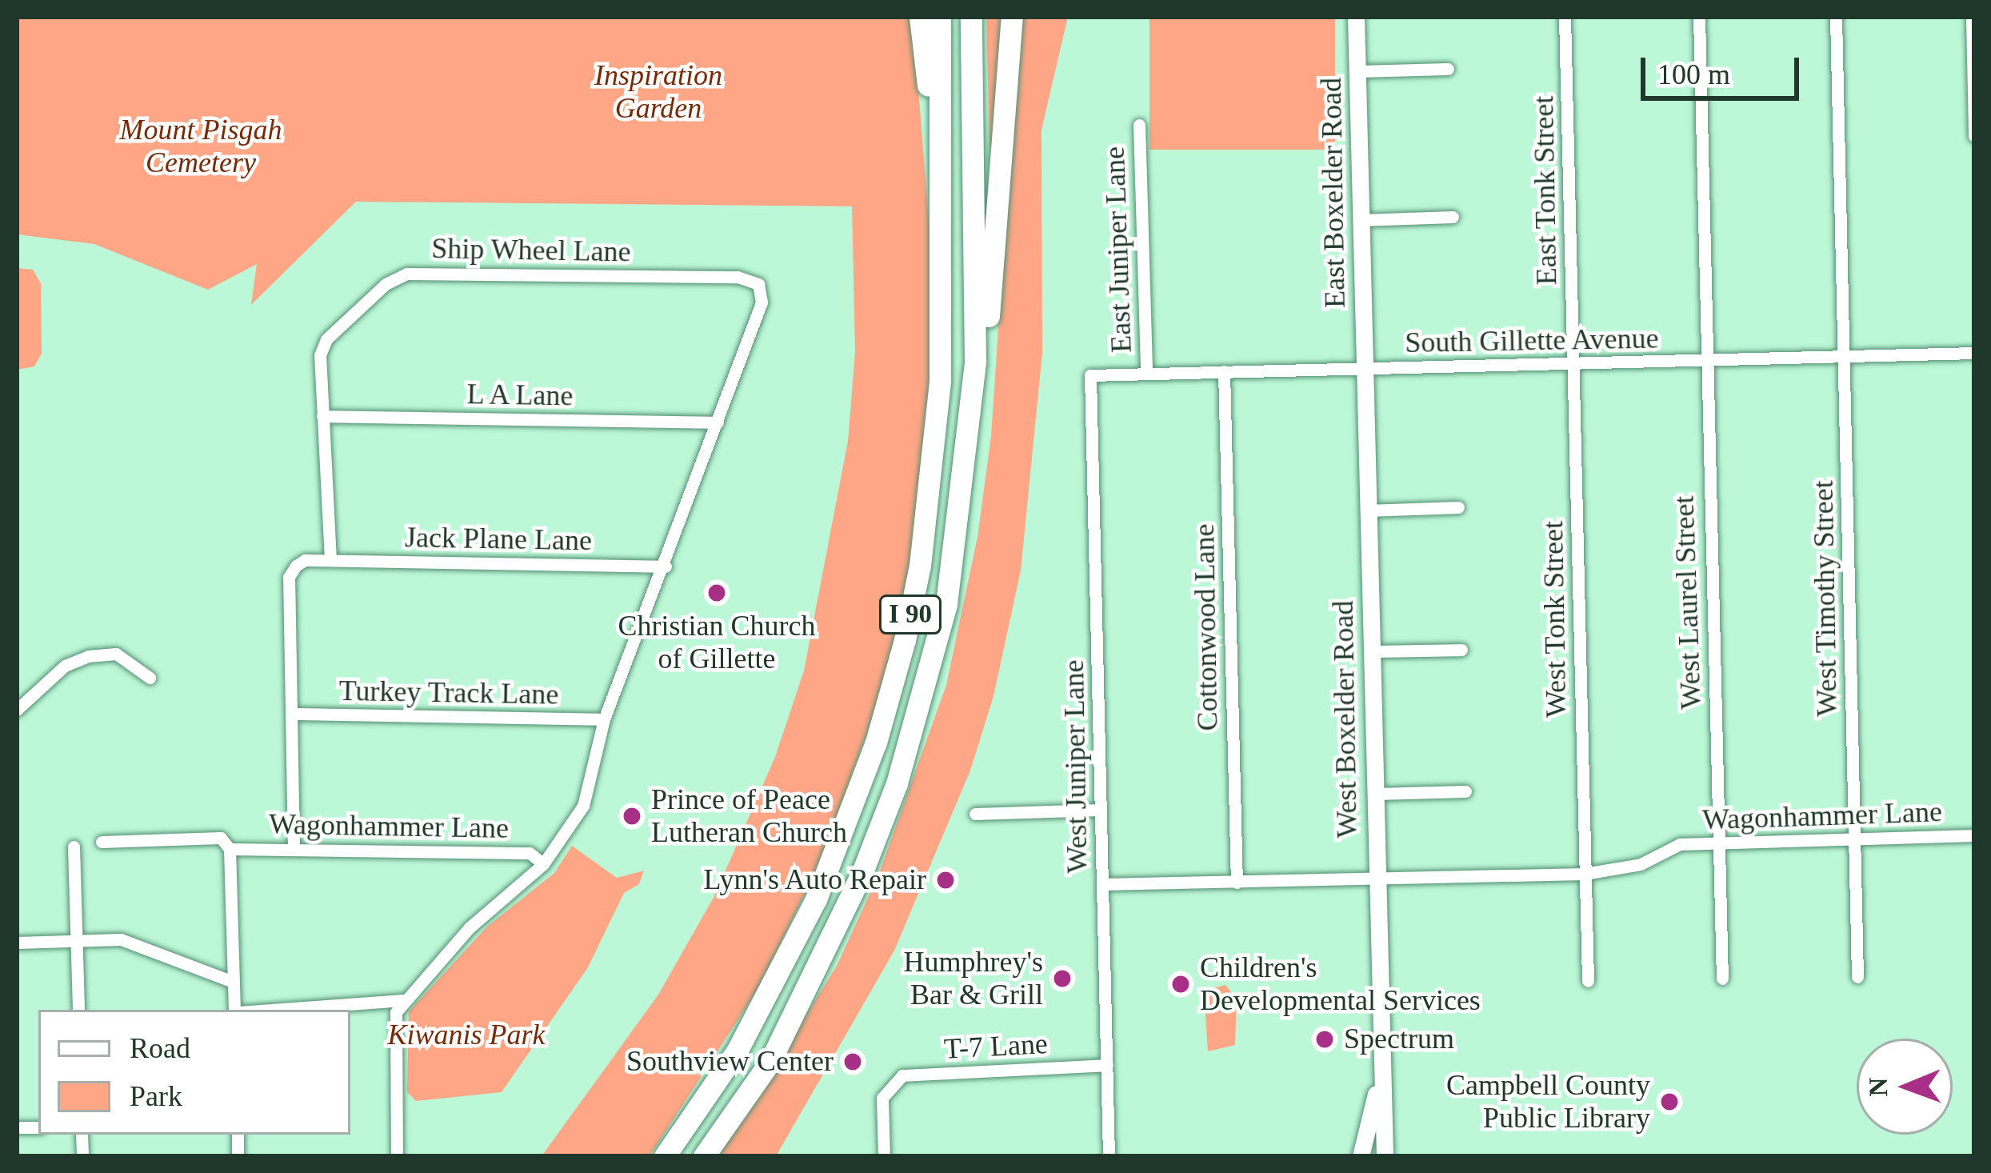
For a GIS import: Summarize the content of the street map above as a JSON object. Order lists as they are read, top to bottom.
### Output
{
  "streets": {
    "highway": ["I 90"],
    "main road": ["East Boxelder Road", "West Boxelder Road"],
    "street": [
      "East Tonk Street",
      "East Juniper Lane",
      "Ship Wheel Lane",
      "South Gillette Avenue",
      "L A Lane",
      "Jack Plane Lane",
      "West Timothy Street",
      "West Laurel Street",
      "West Tonk Street",
      "Cottonwood Lane",
      "Turkey Track Lane",
      "West Juniper Lane",
      "Wagonhammer Lane",
      "T-7 Lane"
    ]
  },
  "crossings": [
    ["East Tonk Street", "South Gillette Avenue"],
    ["East Tonk Street", "West Tonk Street"],
    ["East Boxelder Road", "South Gillette Avenue"],
    ["East Boxelder Road", "West Boxelder Road"],
    ["East Juniper Lane", "South Gillette Avenue"],
    ["Ship Wheel Lane", "L A Lane"],
    ["South Gillette Avenue", "West Timothy Street"],
    ["South Gillette Avenue", "West Laurel Street"],
    ["South Gillette Avenue", "West Tonk Street"],
    ["South Gillette Avenue", "Cottonwood Lane"],
    ["South Gillette Avenue", "West Boxelder Road"],
    ["South Gillette Avenue", "West Juniper Lane"],
    ["West Timothy Street", "Wagonhammer Lane"],
    ["West Laurel Street", "Wagonhammer Lane"],
    ["West Tonk Street", "Wagonhammer Lane"],
    ["Cottonwood Lane", "Wagonhammer Lane"],
    ["West Boxelder Road", "Wagonhammer Lane"],
    ["West Juniper Lane", "Wagonhammer Lane"],
    ["West Juniper Lane", "T-7 Lane"]
  ],
  "parks": ["Inspiration Garden", "Mount Pisgah Cemetery", "Kiwanis Park"],
  "places": [
    "Christian Church of Gillette",
    "Prince of Peace Lutheran Church",
    "Lynn's Auto Repair",
    "Humphrey's Bar & Grill",
    "Children's Developmental Services",
    "Spectrum",
    "Southview Center",
    "Campbell County Public Library"
  ],
  "legend": ["Road", "Park"],
  "scale_bar": "100 m",
  "north": "left"
}
